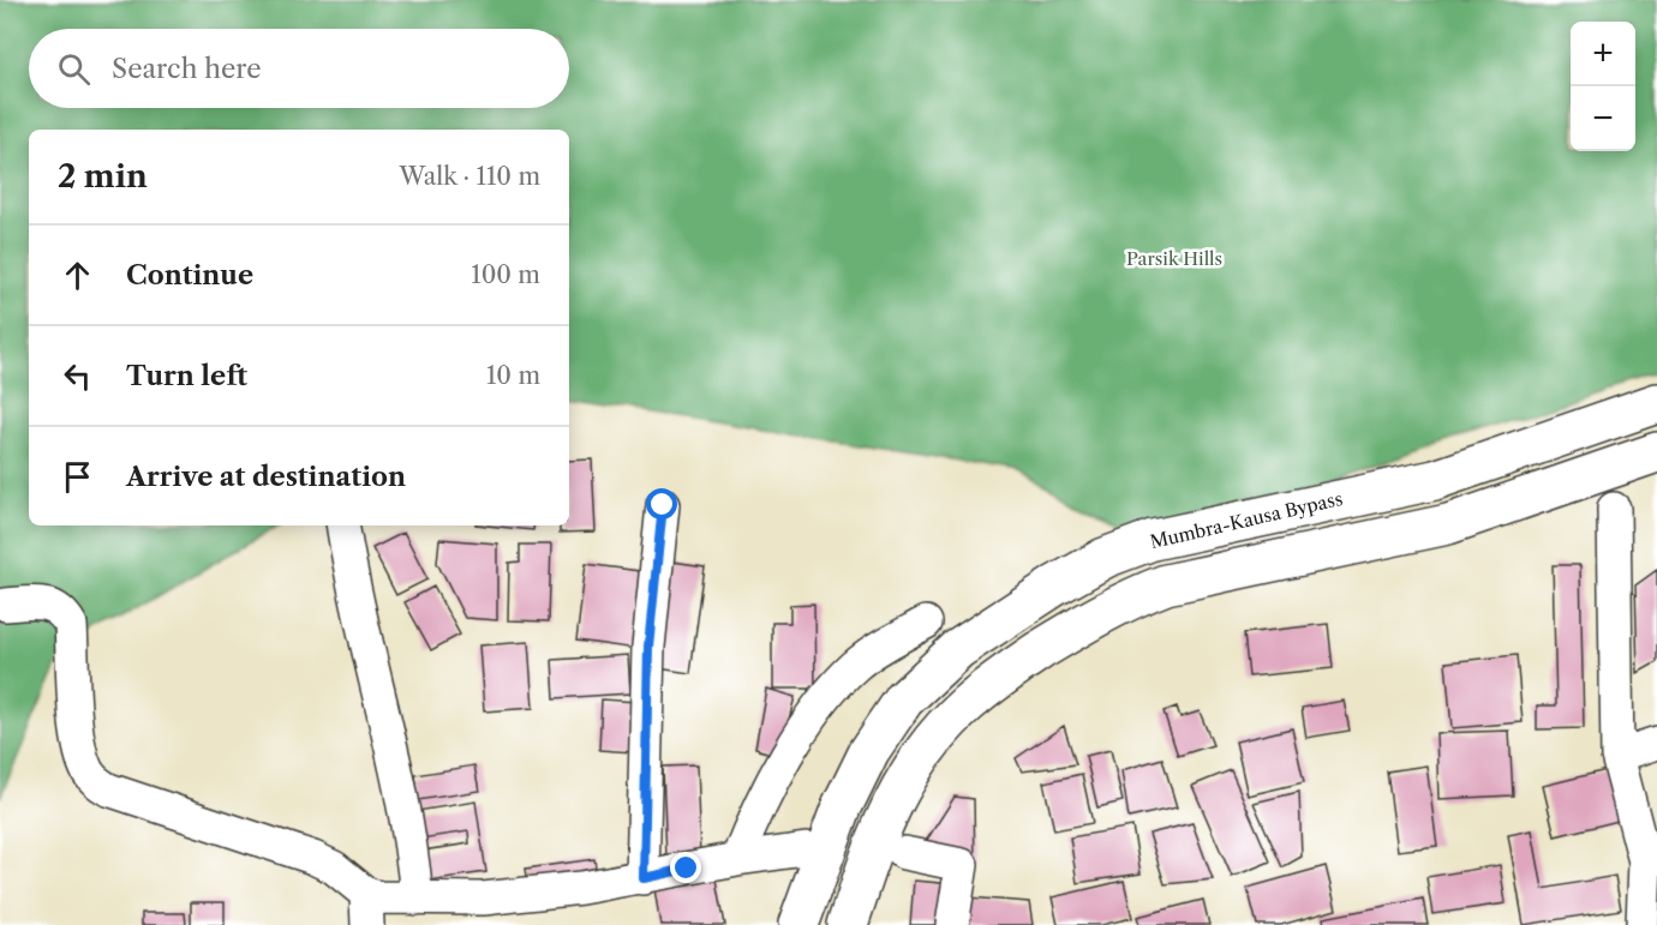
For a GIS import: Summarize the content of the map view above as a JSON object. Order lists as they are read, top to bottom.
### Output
{
  "streets": {
    "highway": ["Mumbra-Kausa Bypass"]
  },
  "parks": ["Parsik Hills"],
  "page": {
    "map_buttons": ["+", "−"],
    "search": "Search here",
    "heading": ["2 min", "Walk · 110 m"],
    "list": [
      ["Continue", "100 m"],
      ["Turn left", "10 m"],
      "Arrive at destination"
    ]
  }
}
